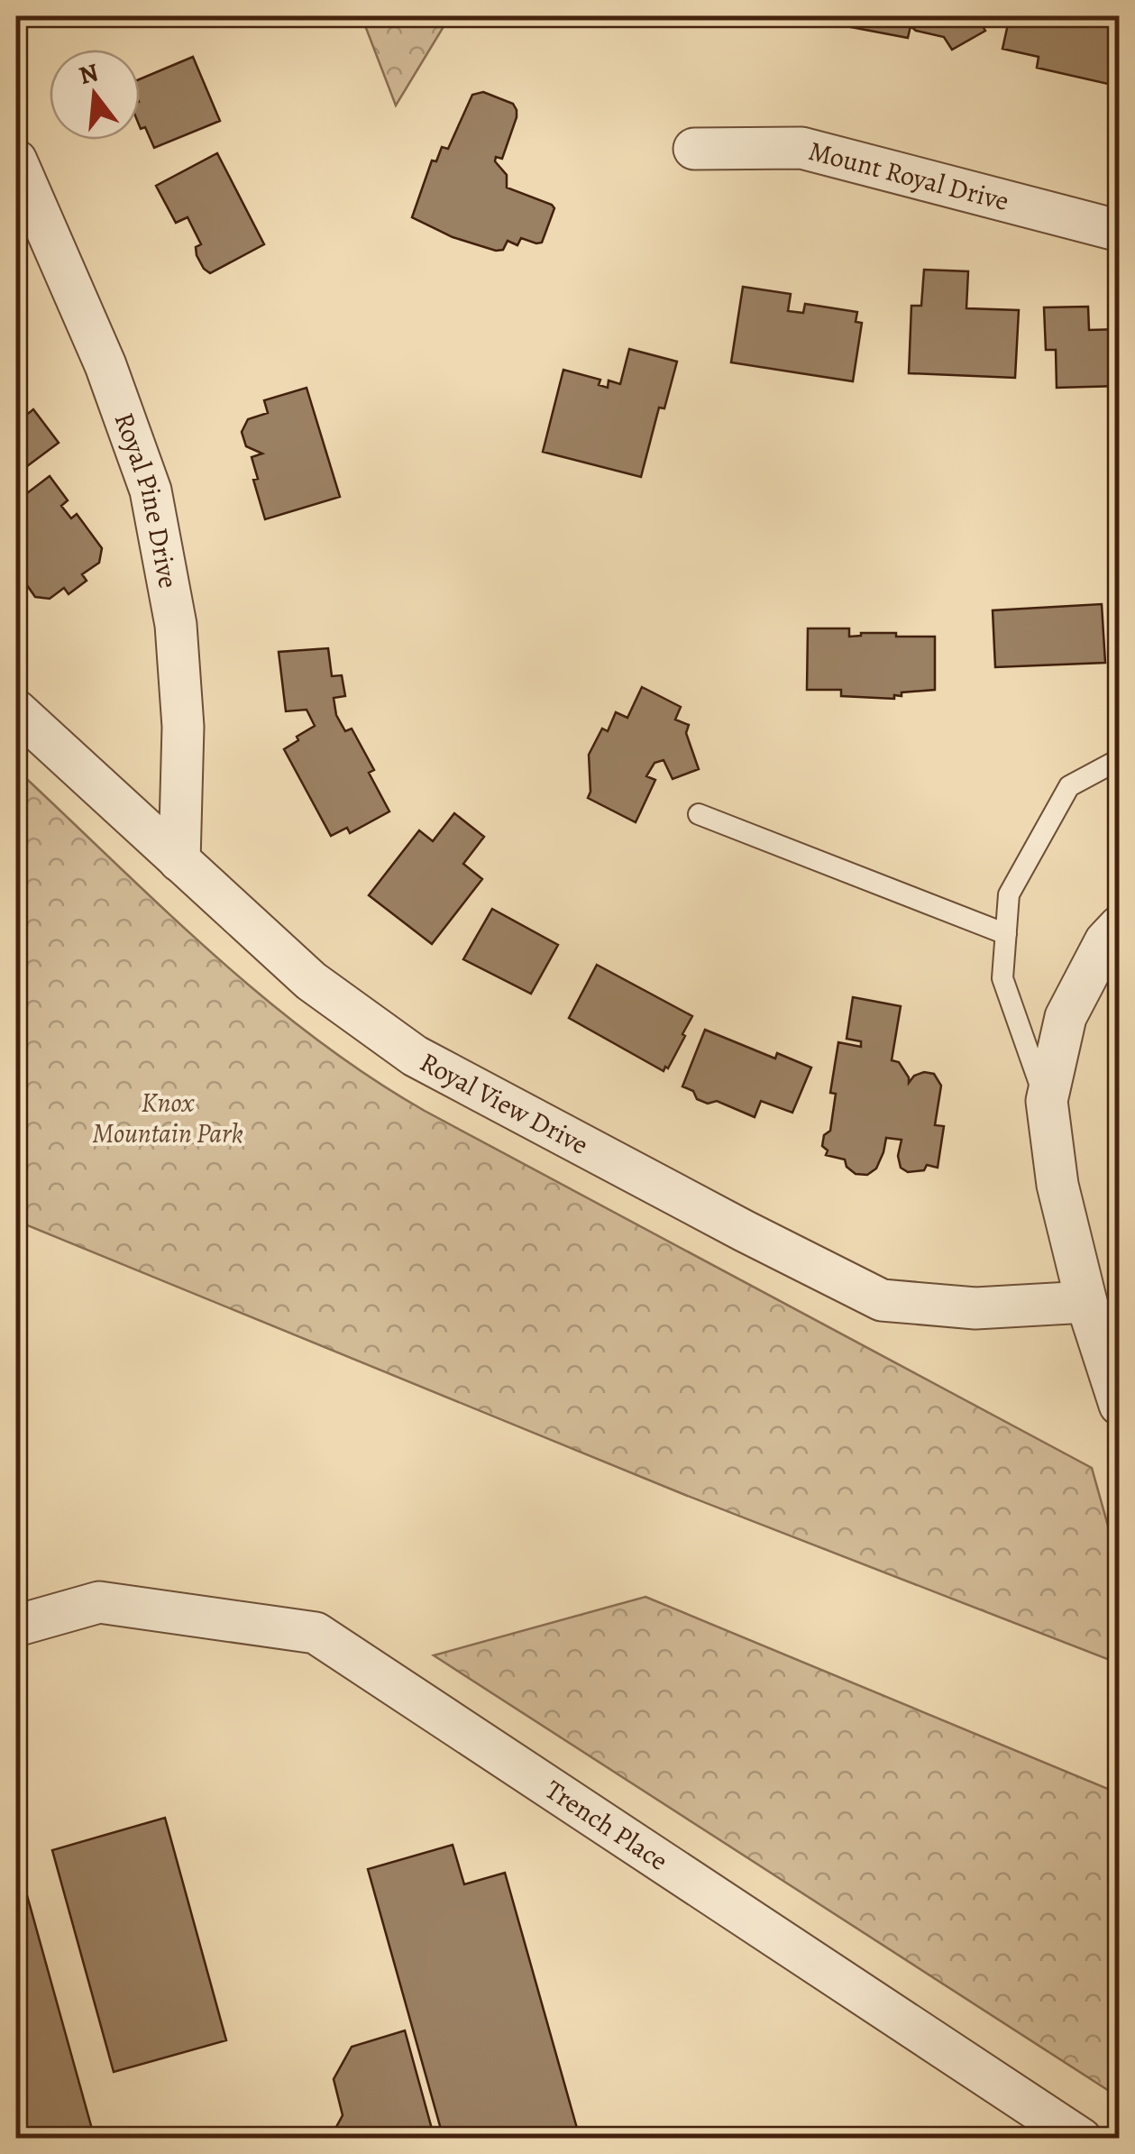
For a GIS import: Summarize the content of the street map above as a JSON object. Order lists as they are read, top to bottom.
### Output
{
  "streets": {
    "street": [
      "Mount Royal Drive",
      "Royal Pine Drive",
      "Royal View Drive",
      "Trench Place"
    ]
  },
  "crossings": [
    ["Royal Pine Drive", "Royal View Drive"]
  ],
  "parks": ["Knox Mountain Park"],
  "north": "top"
}
